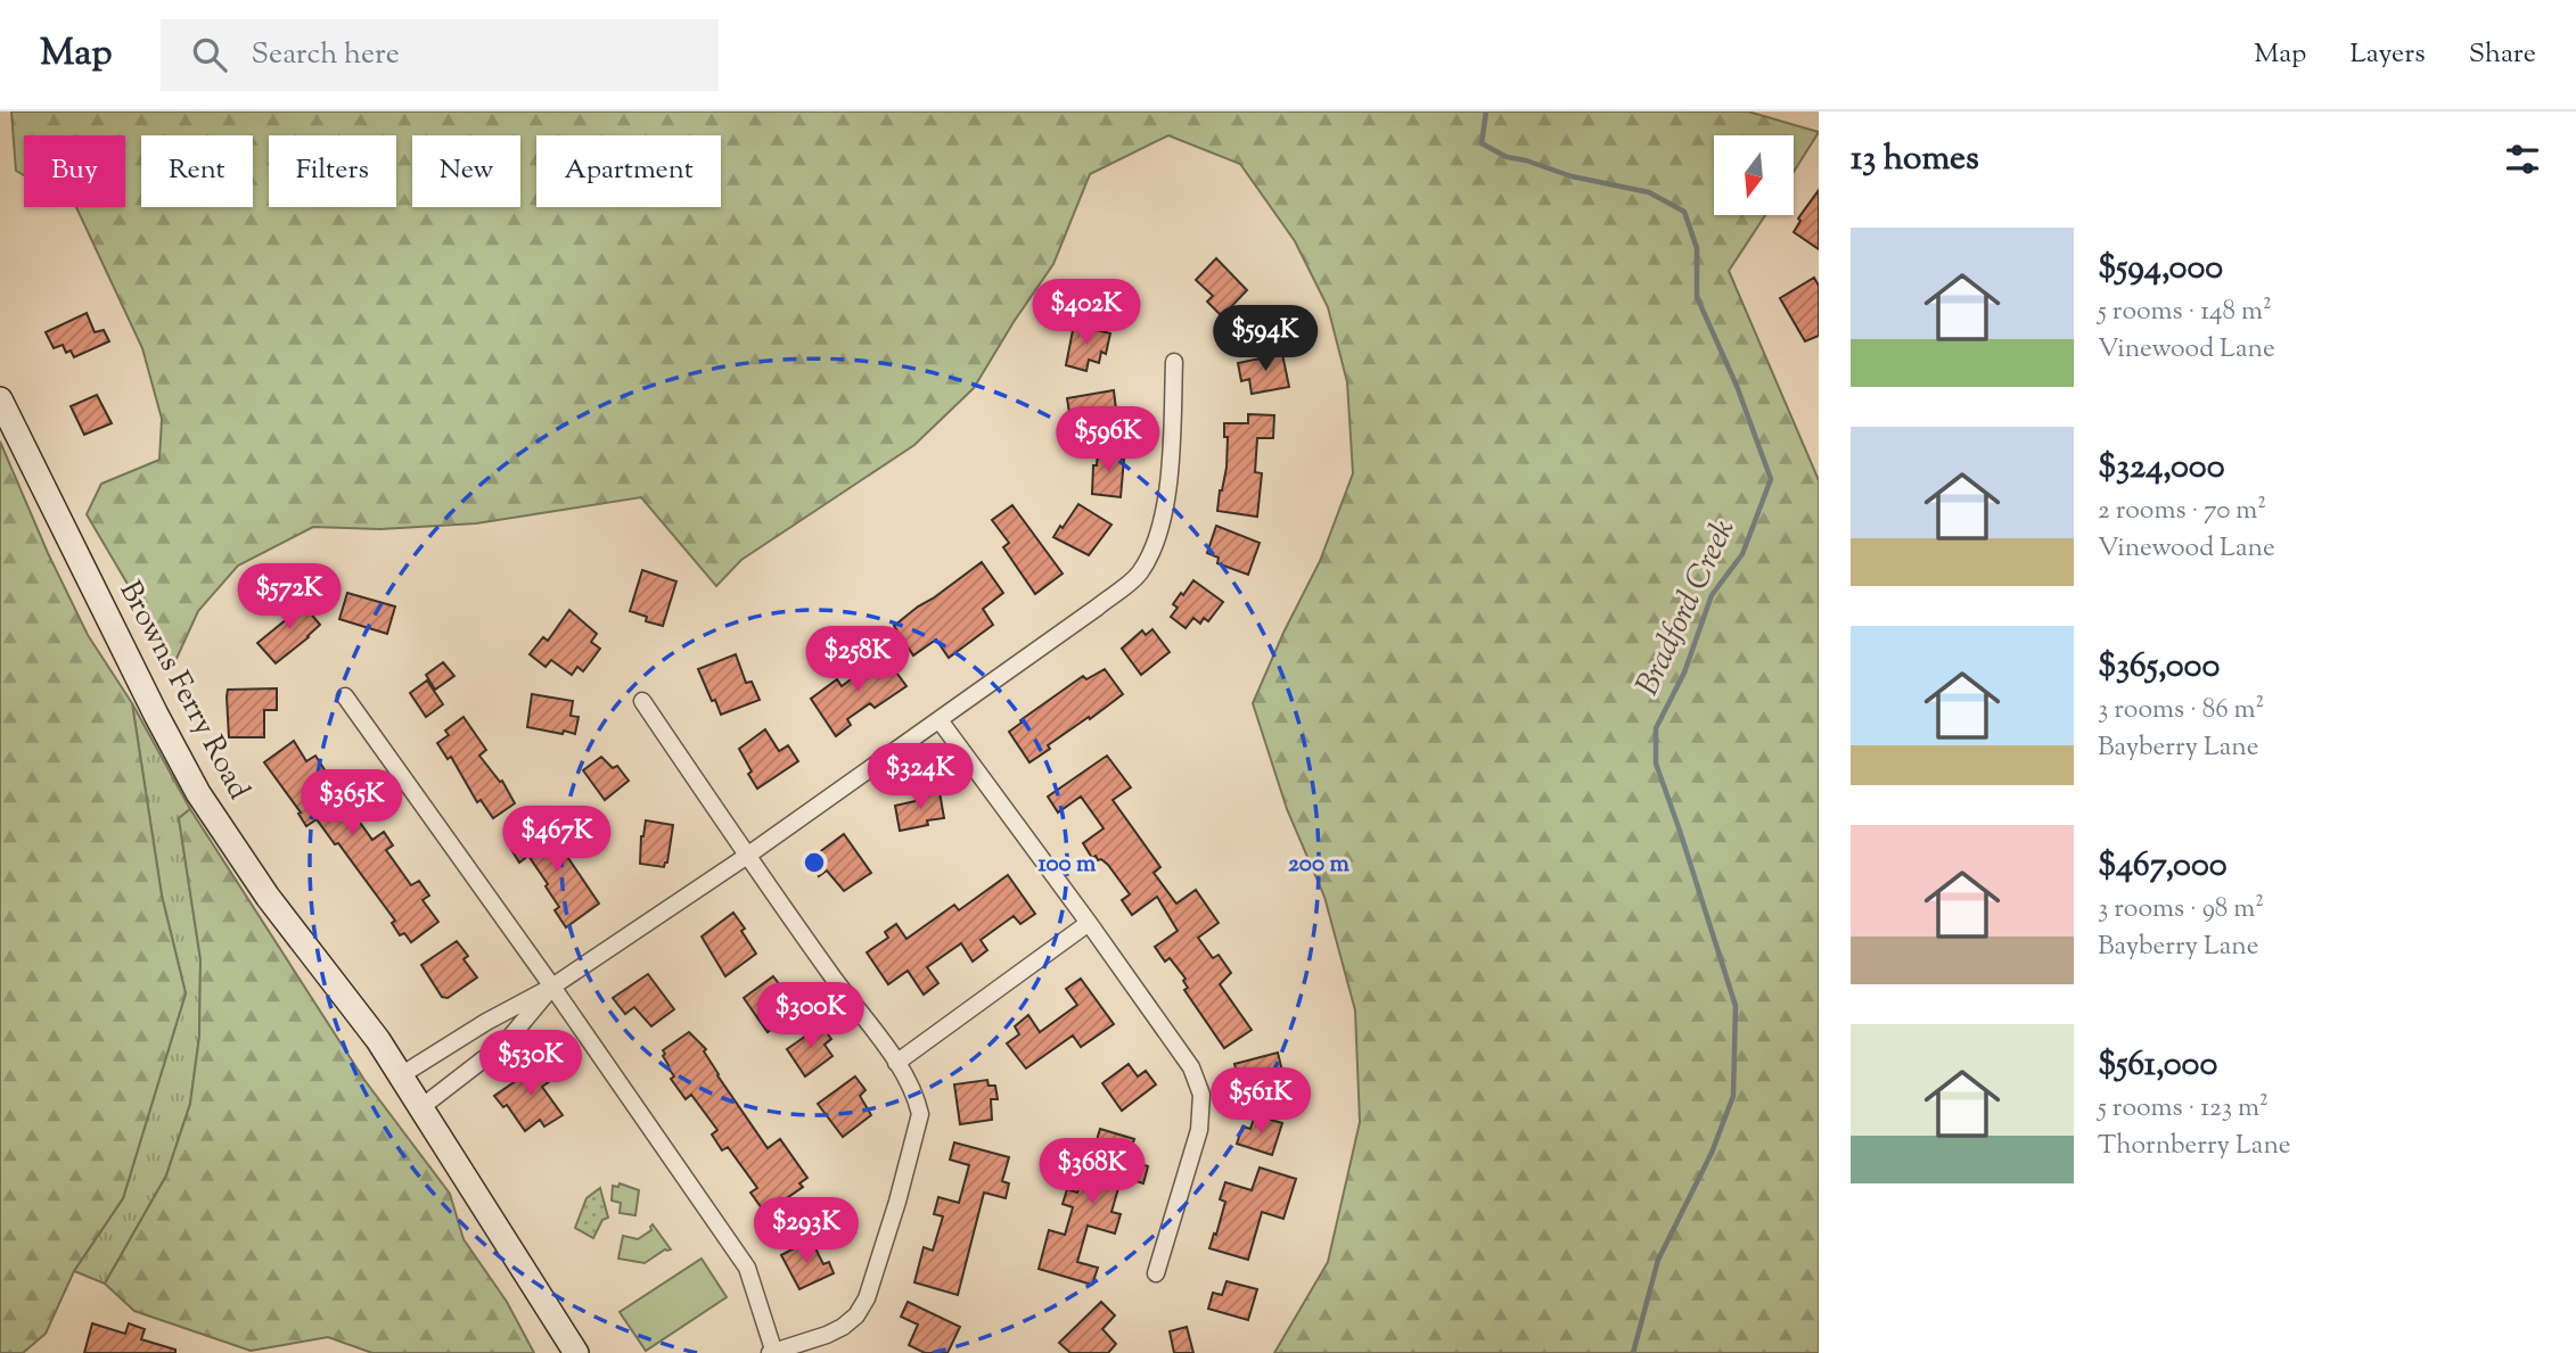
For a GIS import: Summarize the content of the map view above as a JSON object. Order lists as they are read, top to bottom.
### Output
{
  "streets": {
    "street": ["Browns Ferry Road"]
  },
  "water": ["Bradford Creek"],
  "north": "bottom",
  "page": {
    "header": "Map",
    "search": "Search here",
    "nav": ["Map", "Layers", "Share"],
    "heading": "13 homes",
    "chip": [
      "Buy",
      "Rent",
      "Filters",
      "New",
      "Apartment"
    ],
    "list": [
      {
        "name": "$594,000",
        "note": "5 rooms · 148 m² · Vinewood Lane"
      },
      {
        "name": "$324,000",
        "note": "2 rooms · 70 m² · Vinewood Lane"
      },
      {
        "name": "$365,000",
        "note": "3 rooms · 86 m² · Bayberry Lane"
      },
      {
        "name": "$467,000",
        "note": "3 rooms · 98 m² · Bayberry Lane"
      },
      {
        "name": "$561,000",
        "note": "5 rooms · 123 m² · Thornberry Lane"
      }
    ],
    "price": [
      "$402K",
      "$594K",
      "$596K",
      "$572K",
      "$258K",
      "$324K",
      "$365K",
      "$467K",
      "$300K",
      "$530K",
      "$561K",
      "$368K",
      "$293K"
    ]
  },
  "rings": ["100 m", "200 m"]
}
